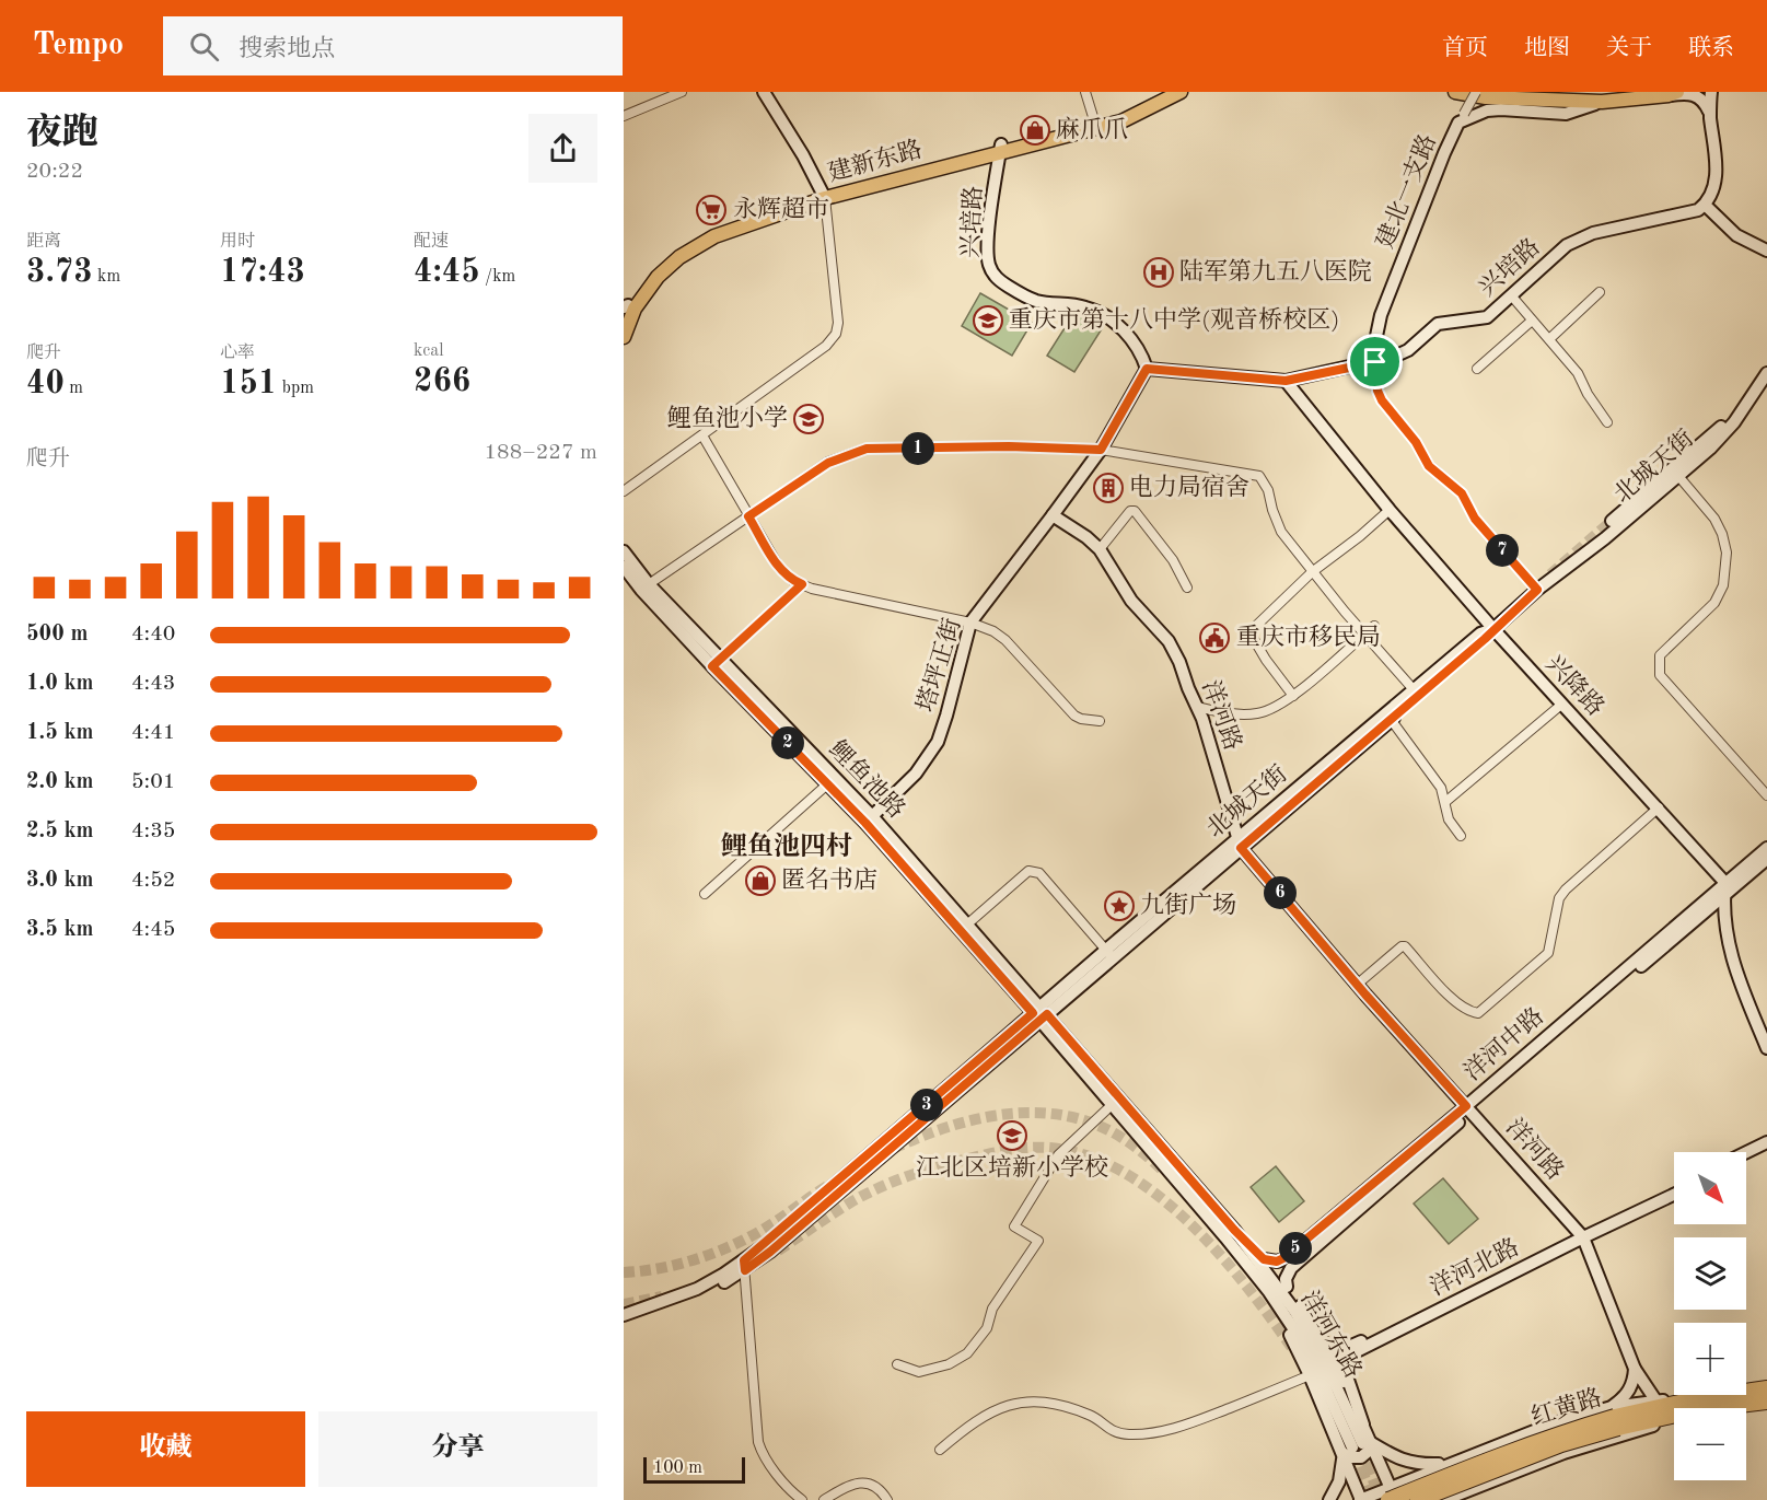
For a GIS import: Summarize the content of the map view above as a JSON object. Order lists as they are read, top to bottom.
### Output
{
  "streets": {
    "highway": ["红黄路"],
    "main road": ["建新东路"],
    "street": [
      "建北一支路",
      "兴培路",
      "北城天街",
      "塔坪正街",
      "兴降路",
      "洋河路",
      "鲤鱼池路",
      "洋河中路",
      "洋河北路",
      "洋河东路"
    ]
  },
  "crossings": [
    ["建新东路", "兴培路"],
    ["建北一支路", "兴培路"],
    ["兴培路", "兴降路"],
    ["北城天街", "兴降路"],
    ["北城天街", "洋河路"],
    ["北城天街", "鲤鱼池路"],
    ["北城天街", "洋河东路"],
    ["塔坪正街", "洋河路"],
    ["塔坪正街", "鲤鱼池路"],
    ["兴降路", "洋河中路"],
    ["洋河路", "洋河中路"],
    ["洋河路", "洋河北路"],
    ["鲤鱼池路", "洋河东路"]
  ],
  "districts": ["鲤鱼池四村"],
  "places": {
    "shop": ["麻爪爪", "匿名书店"],
    "supermarket": ["永辉超市"],
    "hospital": ["陆军第九五八医院"],
    "school or university": ["重庆市第十八中学(观音桥校区)", "鲤鱼池小学", "江北区培新小学校"],
    "building": ["电力局宿舍"],
    "public building": ["重庆市移民局"],
    "place": ["九街广场"]
  },
  "scale_bar": "100 m",
  "north": "bottom right",
  "page": {
    "header": "Tempo",
    "search": "搜索地点",
    "nav": [
      "首页",
      "地图",
      "关于",
      "联系"
    ],
    "heading": ["夜跑", "20:22"],
    "stats": [
      ["距离", "3.73 km"],
      ["用时", "17:43"],
      ["配速", "4:45 /km"],
      ["爬升", "40 m"],
      ["心率", "151 bpm"],
      ["kcal", "266"]
    ],
    "chart": ["爬升", "188–227 m"],
    "pins": [
      "1",
      "7",
      "2",
      "6",
      "3",
      "5"
    ],
    "list": [
      {
        "name": "500 m",
        "note": "4:40"
      },
      {
        "name": "1.0 km",
        "note": "4:43"
      },
      {
        "name": "1.5 km",
        "note": "4:41"
      },
      {
        "name": "2.0 km",
        "note": "5:01"
      },
      {
        "name": "2.5 km",
        "note": "4:35"
      },
      {
        "name": "3.0 km",
        "note": "4:52"
      },
      {
        "name": "3.5 km",
        "note": "4:45"
      }
    ],
    "map_buttons": ["+", "−"],
    "buttons": ["收藏", "分享"],
    "scale": "100 m"
  }
}
